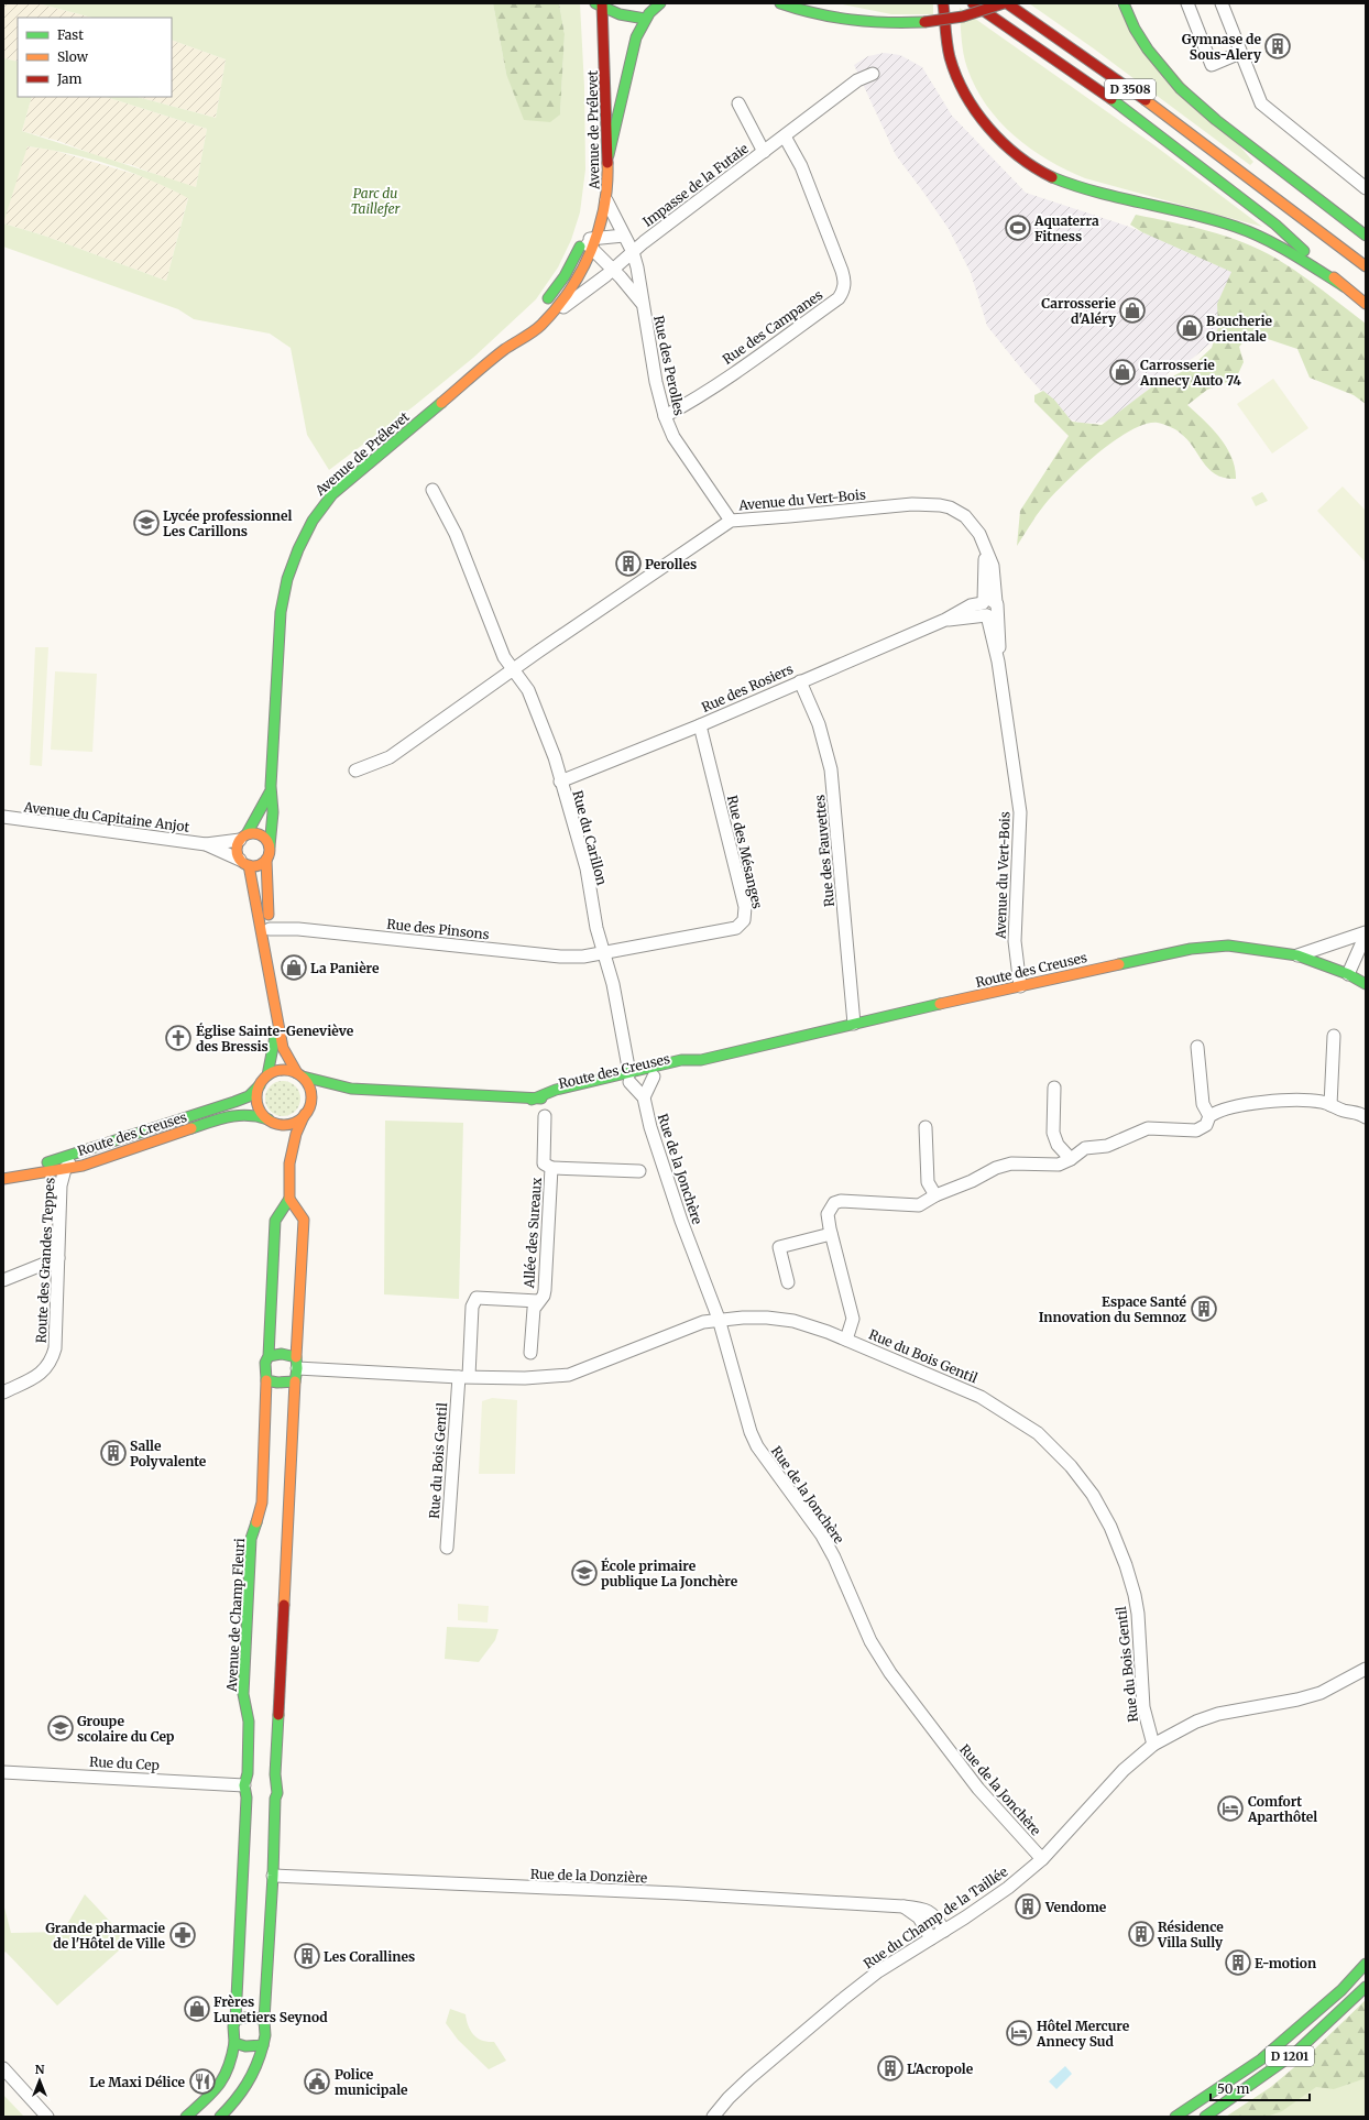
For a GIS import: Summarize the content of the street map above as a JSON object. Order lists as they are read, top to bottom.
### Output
{
  "streets": {
    "main road": [
      "D 3508",
      "Avenue de Prélevet",
      "Route des Creuses",
      "Avenue de Champ Fleuri",
      "D 1201"
    ],
    "street": [
      "Impasse de la Futaie",
      "Rue des Campanes",
      "Rue des Perolles",
      "Avenue du Vert-Bois",
      "Rue des Rosiers",
      "Avenue du Capitaine Anjot",
      "Rue du Carillon",
      "Rue des Fauvettes",
      "Rue des Mésanges",
      "Rue des Pinsons",
      "Rue de la Jonchère",
      "Allée des Sureaux",
      "Route des Grandes Teppes",
      "Rue du Bois Gentil",
      "Rue du Cep",
      "Rue de la Donzière",
      "Rue du Champ de la Taillée"
    ]
  },
  "crossings": [
    ["Avenue de Prélevet", "Impasse de la Futaie"],
    ["Avenue de Prélevet", "Rue des Perolles"],
    ["Avenue de Prélevet", "Avenue du Capitaine Anjot"],
    ["Impasse de la Futaie", "Rue des Campanes"],
    ["Impasse de la Futaie", "Rue des Perolles"],
    ["Rue des Campanes", "Rue des Perolles"],
    ["Rue des Perolles", "Avenue du Vert-Bois"],
    ["Avenue du Vert-Bois", "Rue des Rosiers"],
    ["Avenue du Vert-Bois", "Rue du Carillon"],
    ["Avenue du Vert-Bois", "Route des Creuses"],
    ["Rue des Rosiers", "Rue du Carillon"],
    ["Rue des Rosiers", "Rue des Fauvettes"],
    ["Rue des Rosiers", "Rue des Mésanges"],
    ["Rue du Carillon", "Rue des Mésanges"],
    ["Rue du Carillon", "Rue des Pinsons"],
    ["Rue du Carillon", "Route des Creuses"],
    ["Rue des Fauvettes", "Route des Creuses"],
    ["Rue des Mésanges", "Rue des Pinsons"],
    ["Route des Creuses", "Route des Grandes Teppes"],
    ["Rue de la Jonchère", "Rue du Bois Gentil"],
    ["Rue de la Jonchère", "Rue du Champ de la Taillée"],
    ["Rue du Bois Gentil", "Avenue de Champ Fleuri"],
    ["Rue du Bois Gentil", "Rue du Champ de la Taillée"],
    ["Avenue de Champ Fleuri", "Rue du Cep"],
    ["Rue de la Donzière", "Rue du Champ de la Taillée"]
  ],
  "parks": ["Parc du Taillefer"],
  "places": {
    "building": [
      "Gymnase de Sous-Alery",
      "Perolles",
      "Espace Santé Innovation du Semnoz",
      "Salle Polyvalente",
      "Vendome",
      "Résidence Villa Sully",
      "Les Corallines",
      "E-motion",
      "L'Acropole"
    ],
    "sports": ["Aquaterra Fitness"],
    "shop": [
      "Carrosserie d'Aléry",
      "Boucherie Orientale",
      "Carrosserie Annecy Auto 74",
      "La Panière",
      "Frères Lunetiers Seynod"
    ],
    "school or university": ["Lycée professionnel Les Carillons", "École primaire publique La Jonchère", "Groupe scolaire du Cep"],
    "church": ["Église Sainte-Geneviève des Bressis"],
    "hotel": ["Comfort Aparthôtel", "Hôtel Mercure Annecy Sud"],
    "pharmacy": ["Grande pharmacie de l'Hôtel de Ville"],
    "restaurant": ["Le Maxi Délice"],
    "public building": ["Police municipale"]
  },
  "legend": ["Fast", "Slow", "Jam"],
  "scale_bar": "50 m",
  "north": "top"
}
